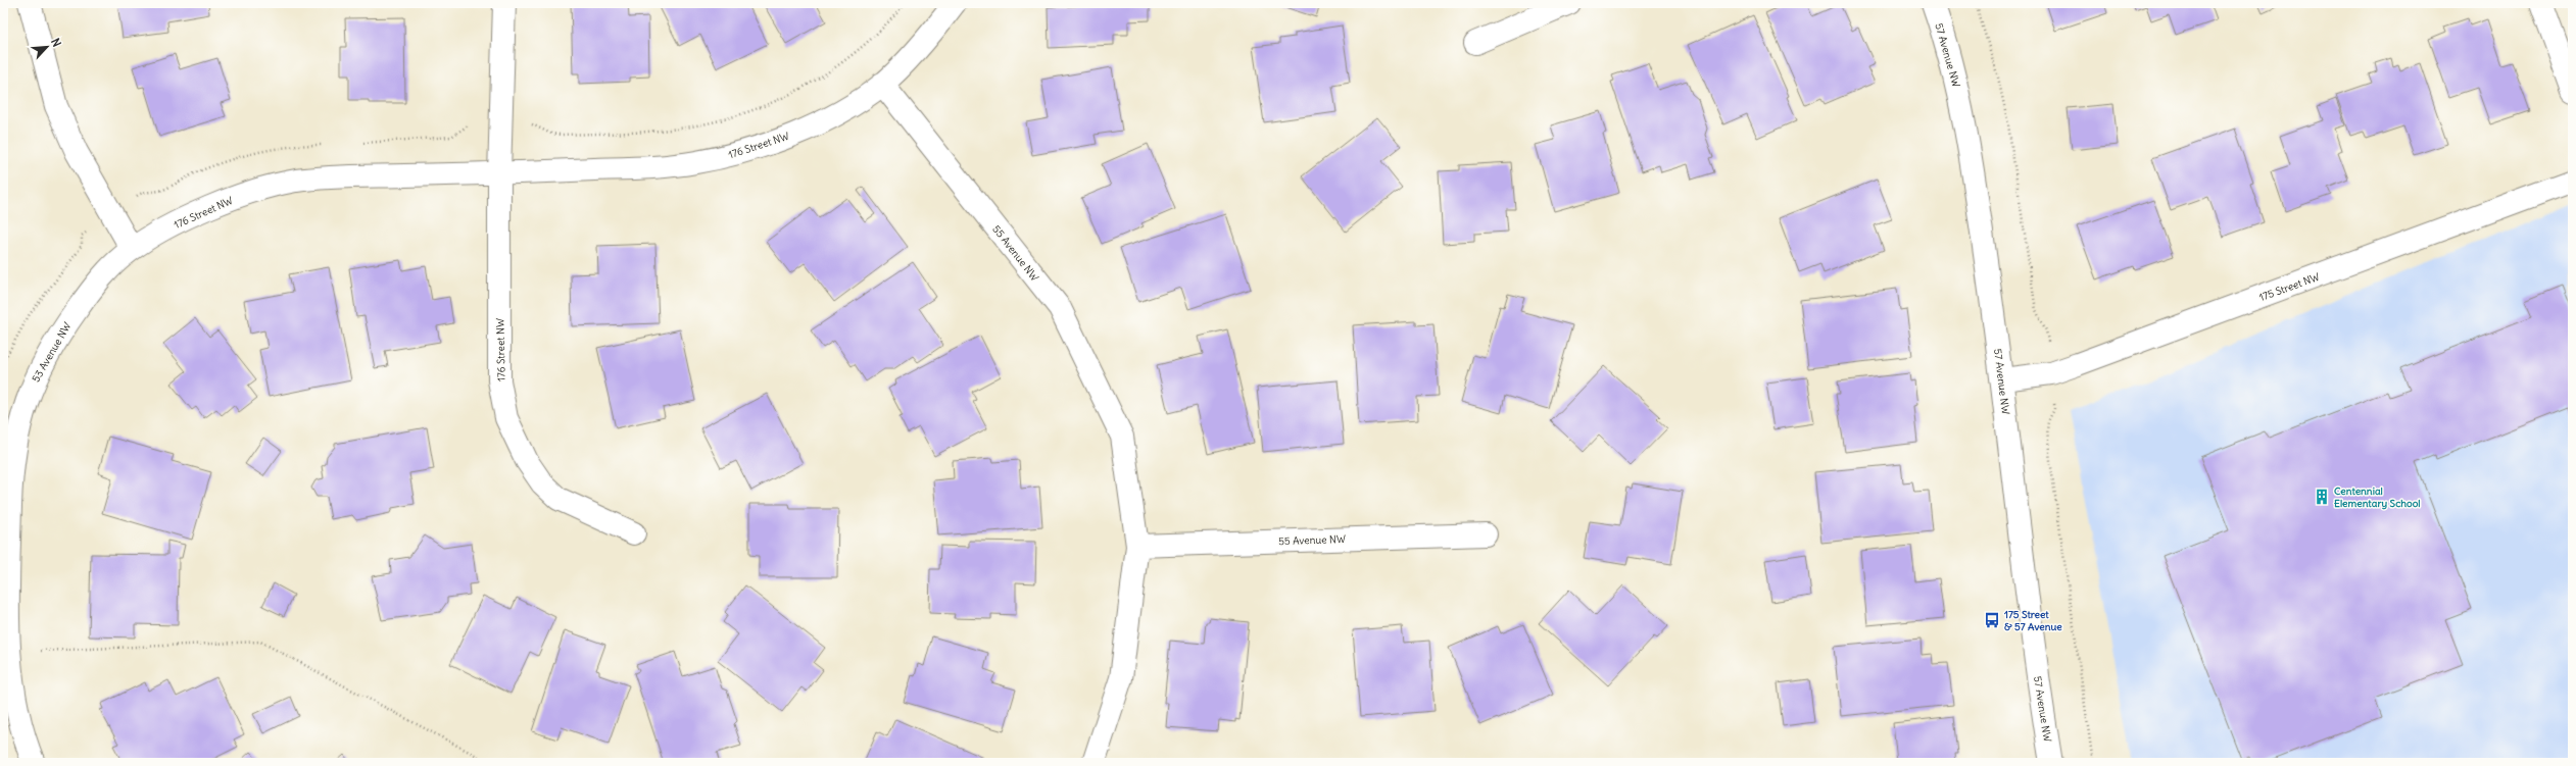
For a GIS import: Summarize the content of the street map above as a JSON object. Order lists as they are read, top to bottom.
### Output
{
  "streets": {
    "street": [
      "57 Avenue NW",
      "176 Street NW",
      "55 Avenue NW",
      "175 Street NW",
      "53 Avenue NW"
    ]
  },
  "crossings": [
    ["57 Avenue NW", "175 Street NW"],
    ["176 Street NW", "55 Avenue NW"],
    ["176 Street NW", "53 Avenue NW"]
  ],
  "places": {
    "building": ["Centennial Elementary School"],
    "bus stop": ["175 Street & 57 Avenue"]
  },
  "north": "top right"
}
